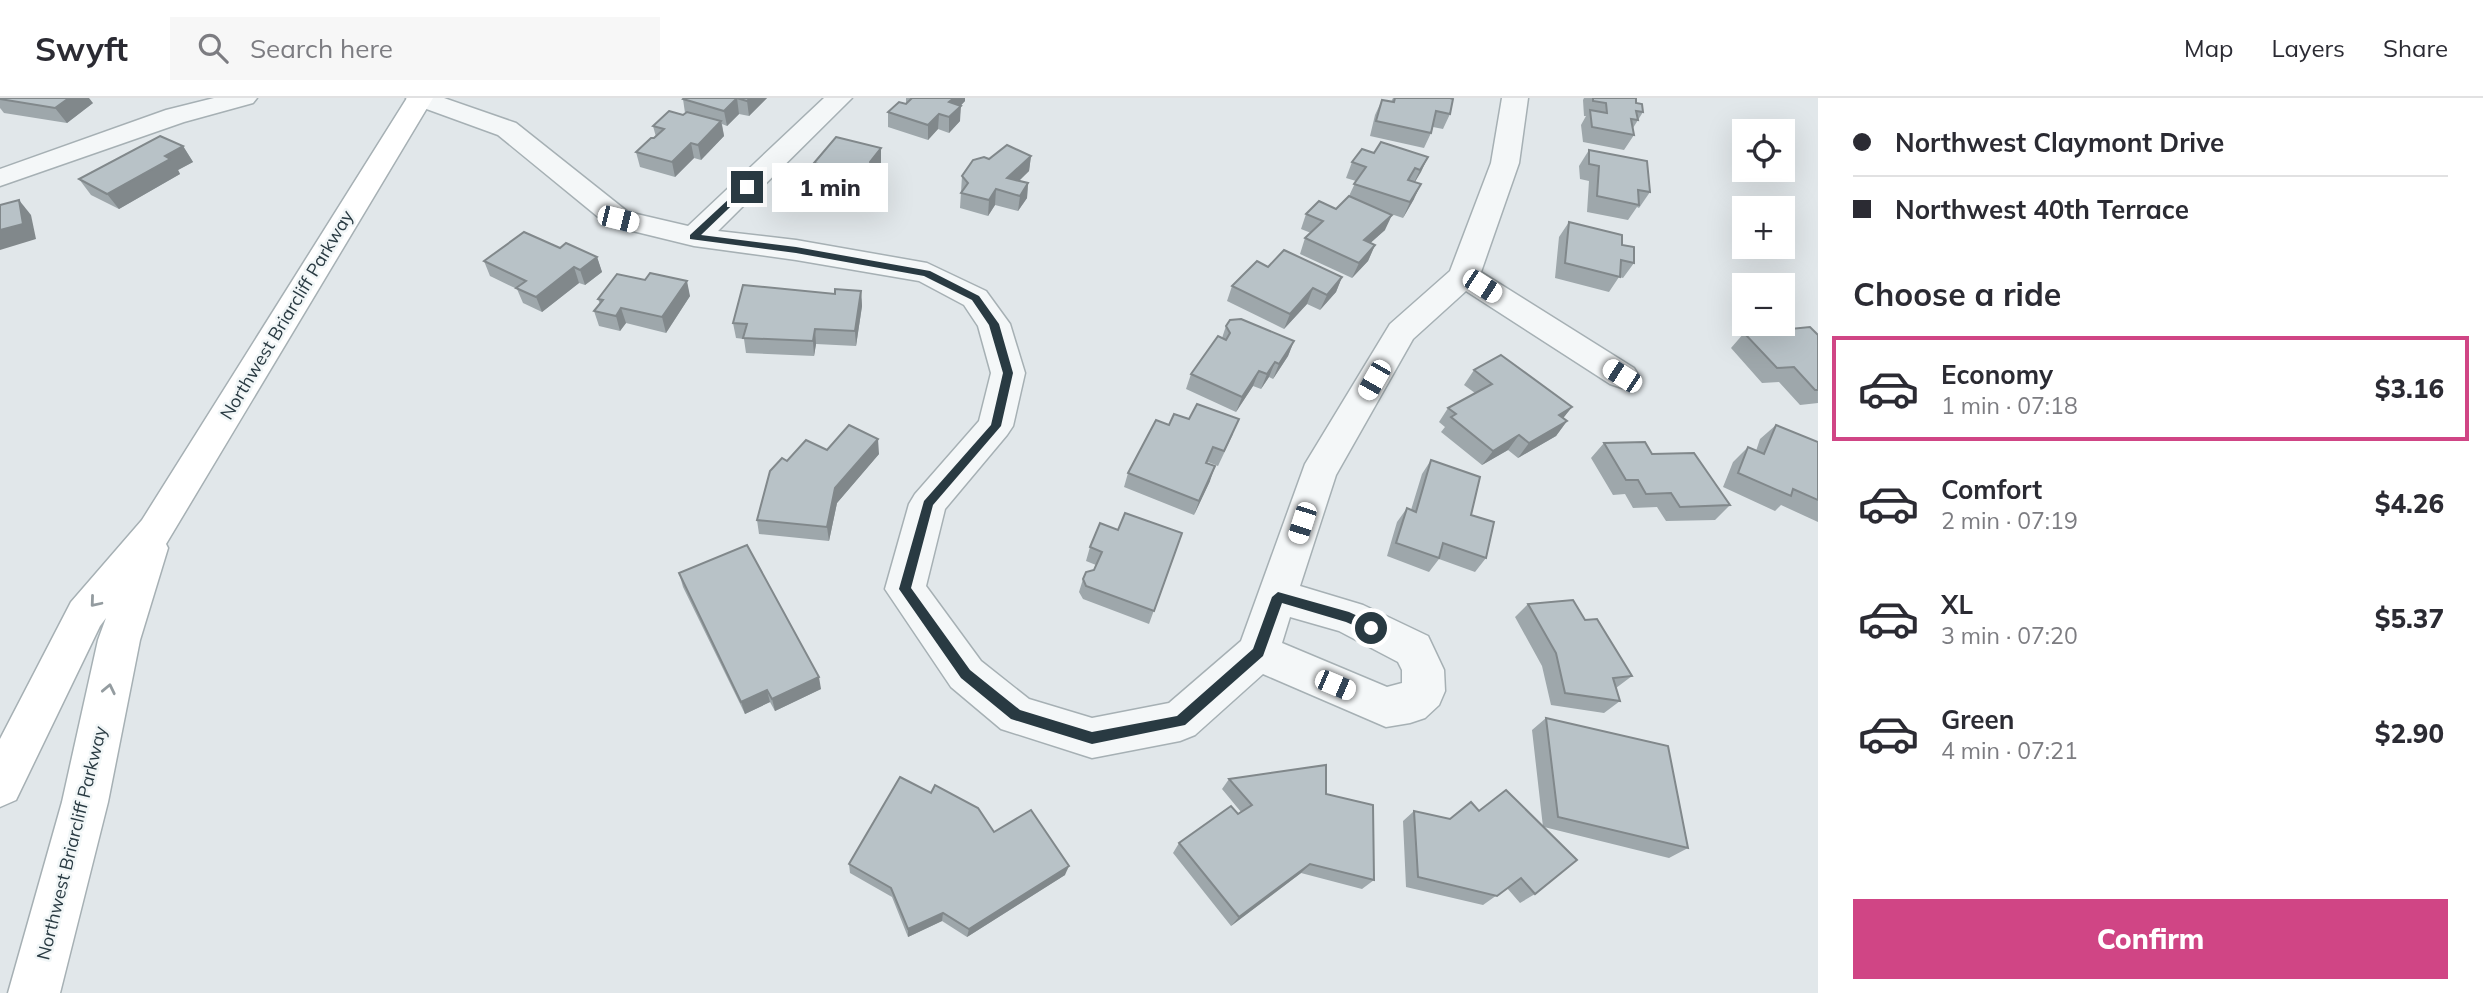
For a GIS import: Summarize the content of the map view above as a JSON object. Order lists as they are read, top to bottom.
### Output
{
  "streets": {
    "main road": ["Northwest Briarcliff Parkway"]
  },
  "page": {
    "header": "Swyft",
    "search": "Search here",
    "nav": ["Map", "Layers", "Share"],
    "banner": ["Northwest Claymont Drive", "Northwest 40th Terrace"],
    "map_buttons": ["+", "−"],
    "bubble": "1 min",
    "heading": "Choose a ride",
    "list": [
      {
        "name": "Economy",
        "note": "1 min · 07:18",
        "value": "$3.16"
      },
      {
        "name": "Comfort",
        "note": "2 min · 07:19",
        "value": "$4.26"
      },
      {
        "name": "XL",
        "note": "3 min · 07:20",
        "value": "$5.37"
      },
      {
        "name": "Green",
        "note": "4 min · 07:21",
        "value": "$2.90"
      }
    ],
    "buttons": "Confirm"
  }
}
